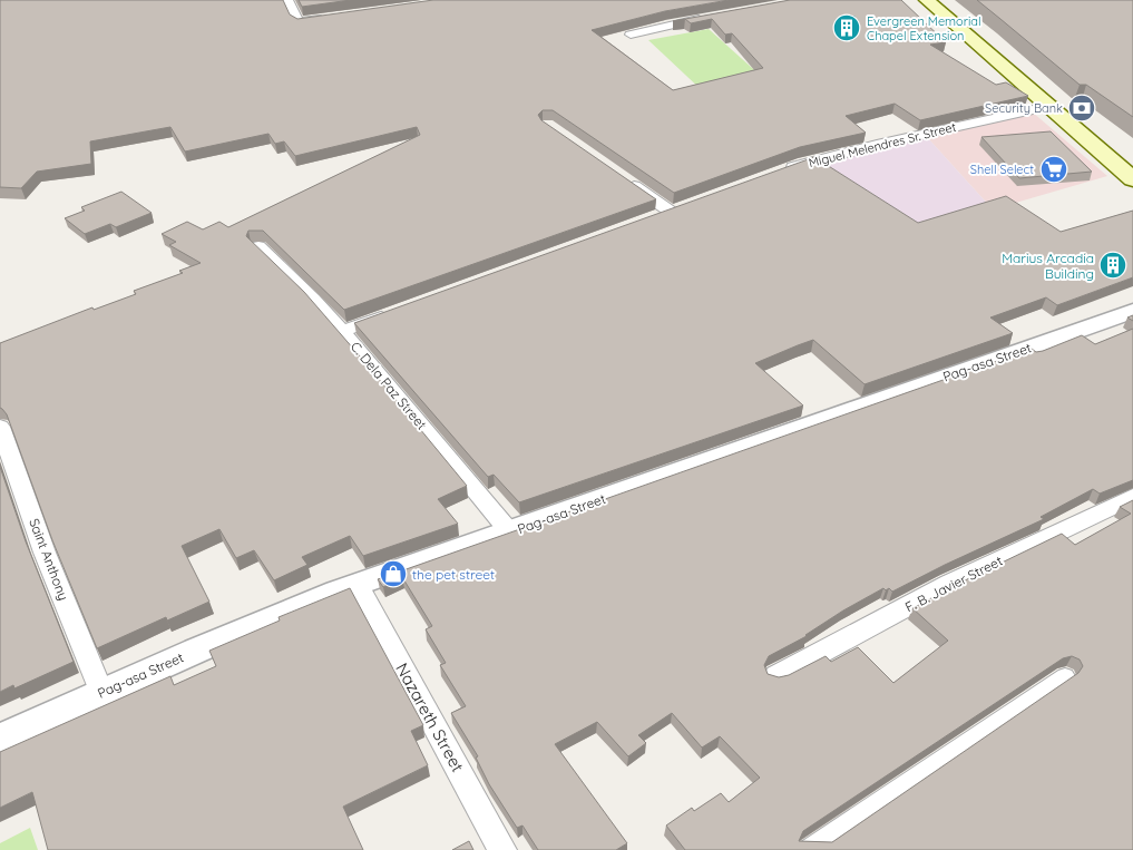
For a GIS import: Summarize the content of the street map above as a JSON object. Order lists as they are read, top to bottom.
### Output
{
  "streets": {
    "street": [
      "Miguel Melendres Sr. Street",
      "Pag-asa Street",
      "C. Dela Paz Street",
      "Saint Anthony",
      "F. B. Javier Street",
      "Nazareth Street"
    ]
  },
  "crossings": [
    ["Pag-asa Street", "C. Dela Paz Street"],
    ["Pag-asa Street", "Saint Anthony"],
    ["Pag-asa Street", "Nazareth Street"]
  ],
  "places": {
    "building": ["Evergreen Memorial Chapel Extension", "Marius Arcadia Building"],
    "bank": ["Security Bank"],
    "supermarket": ["Shell Select"],
    "shop": ["the pet street"]
  }
}
